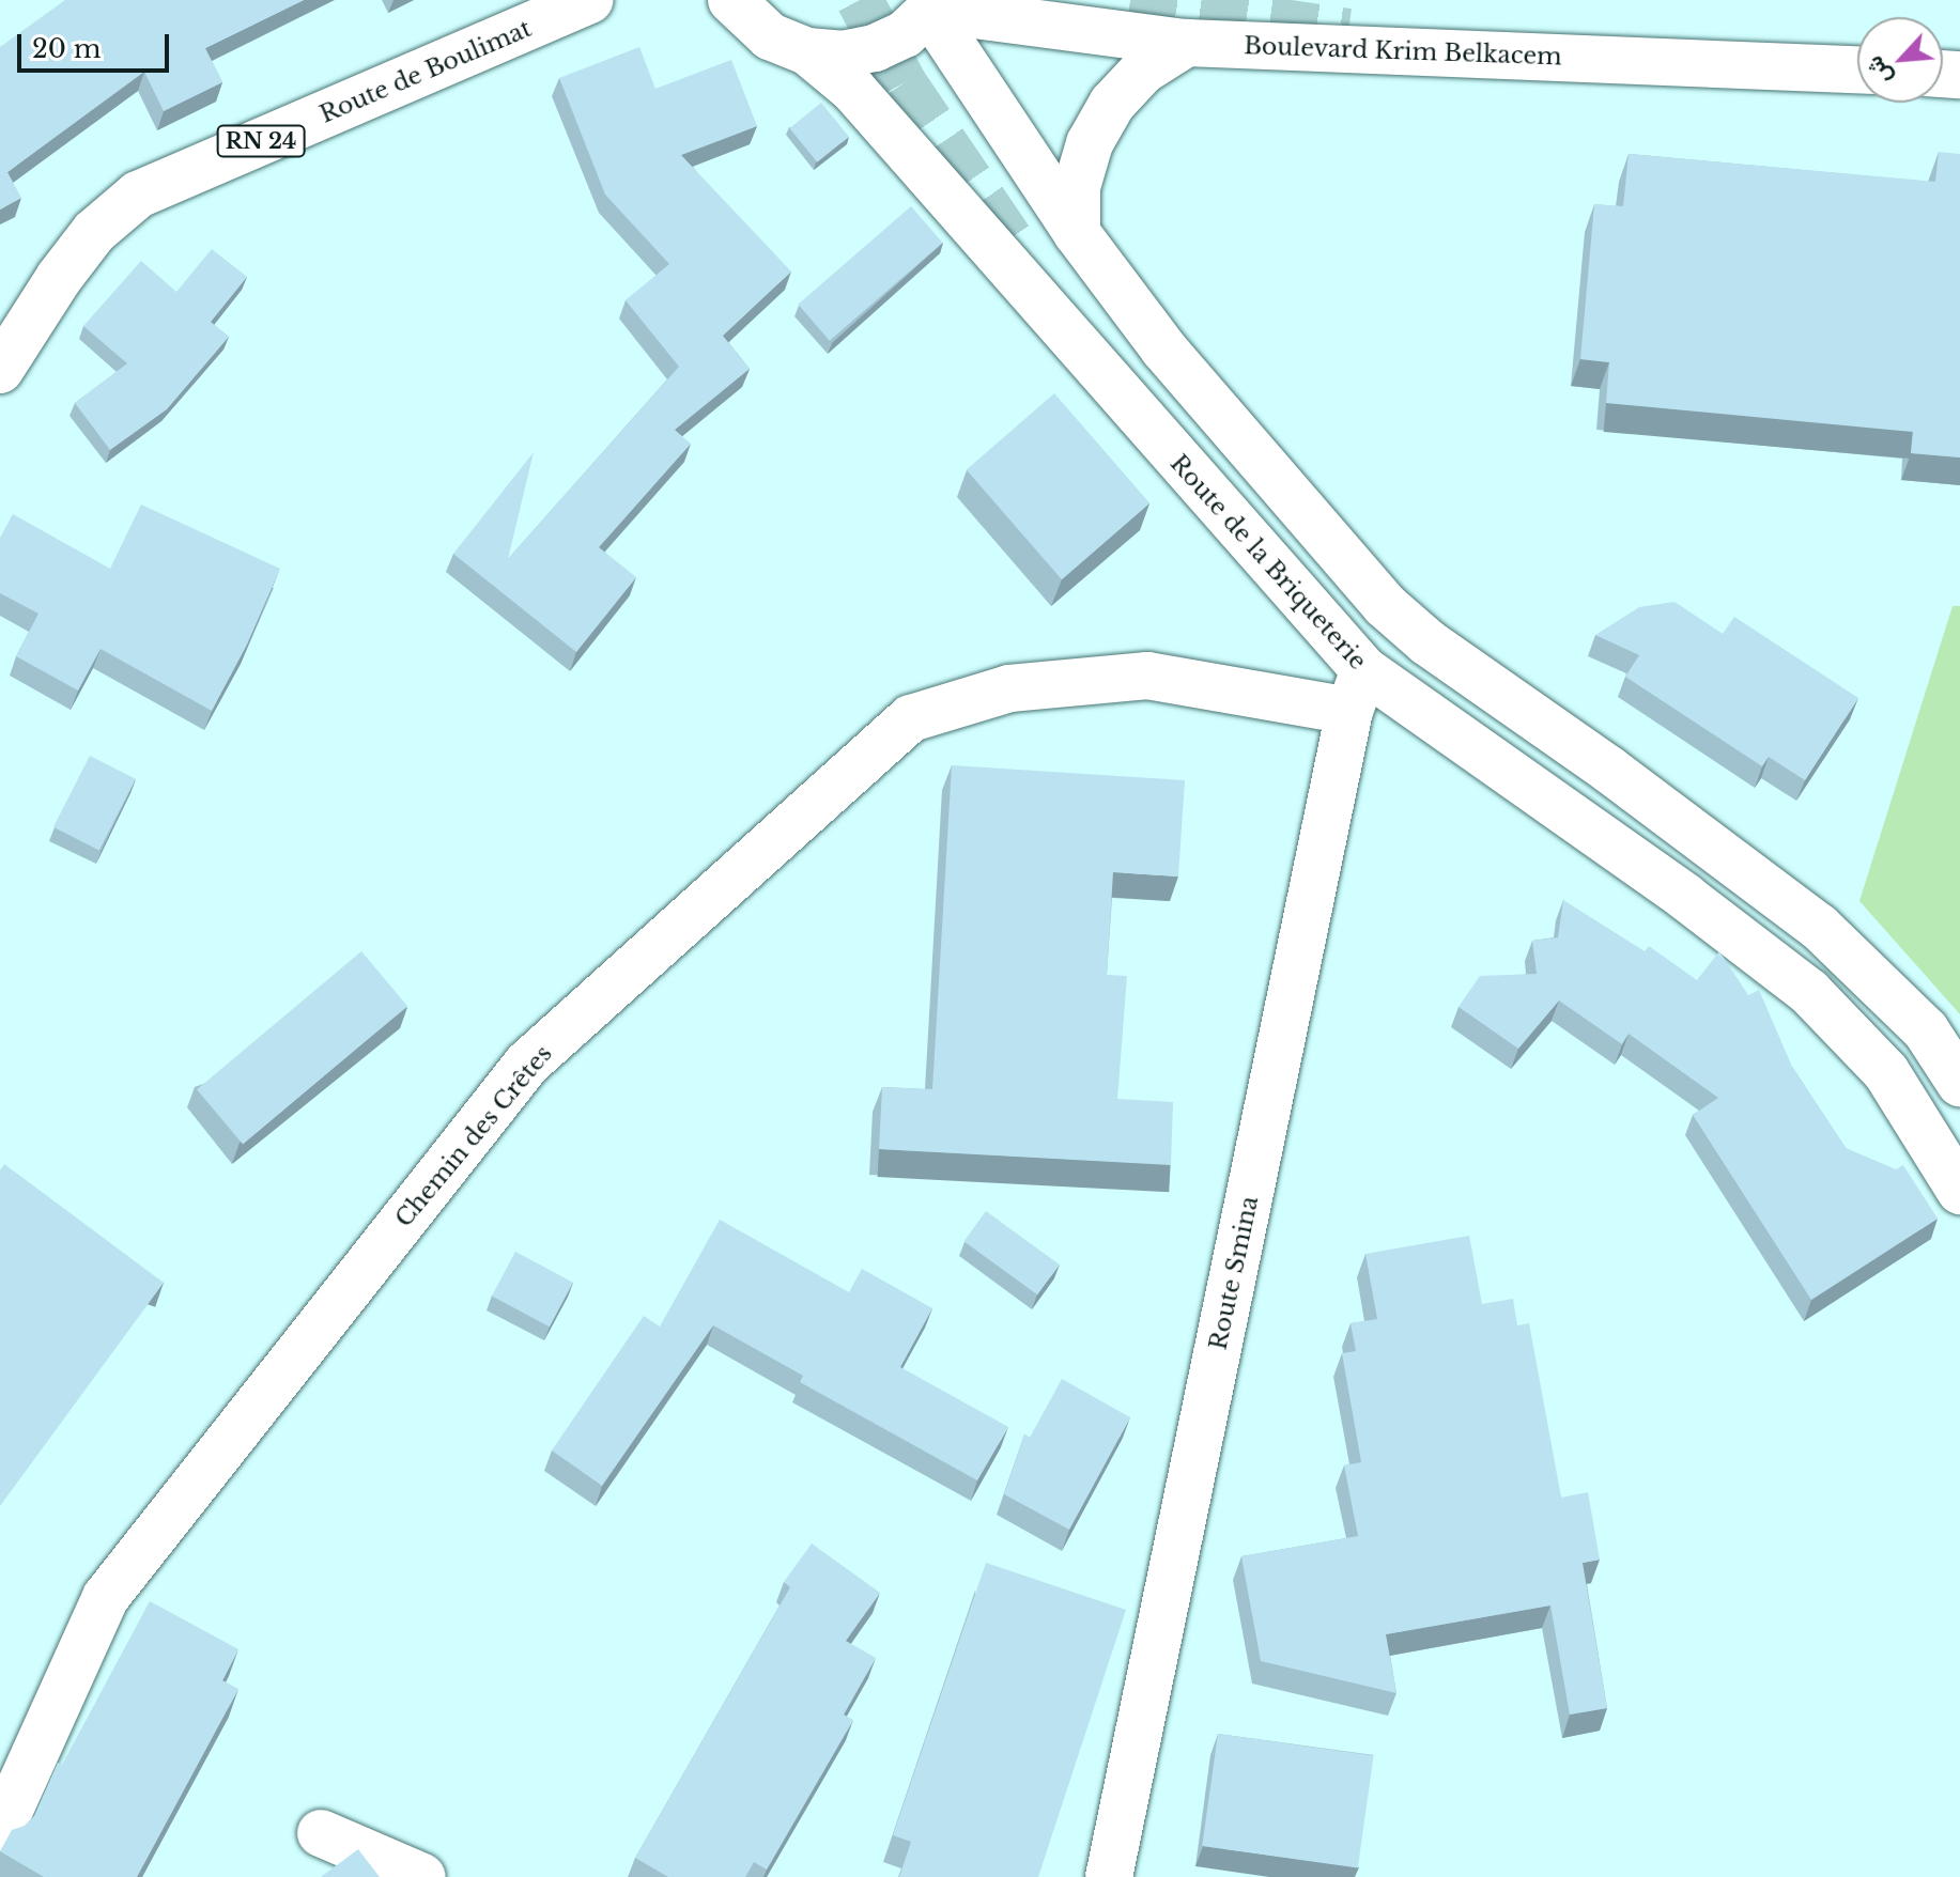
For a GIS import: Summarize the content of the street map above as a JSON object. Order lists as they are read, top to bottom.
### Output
{
  "streets": {
    "street": [
      "Boulevard Krim Belkacem",
      "Route de Boulimat",
      "RN 24",
      "Route de la Briqueterie",
      "Chemin des Crêtes",
      "Route Smina"
    ]
  },
  "crossings": [
    ["Route de la Briqueterie", "Chemin des Crêtes"],
    ["Route de la Briqueterie", "Route Smina"],
    ["Chemin des Crêtes", "Route Smina"]
  ],
  "scale_bar": "20 m",
  "north": "bottom left"
}
